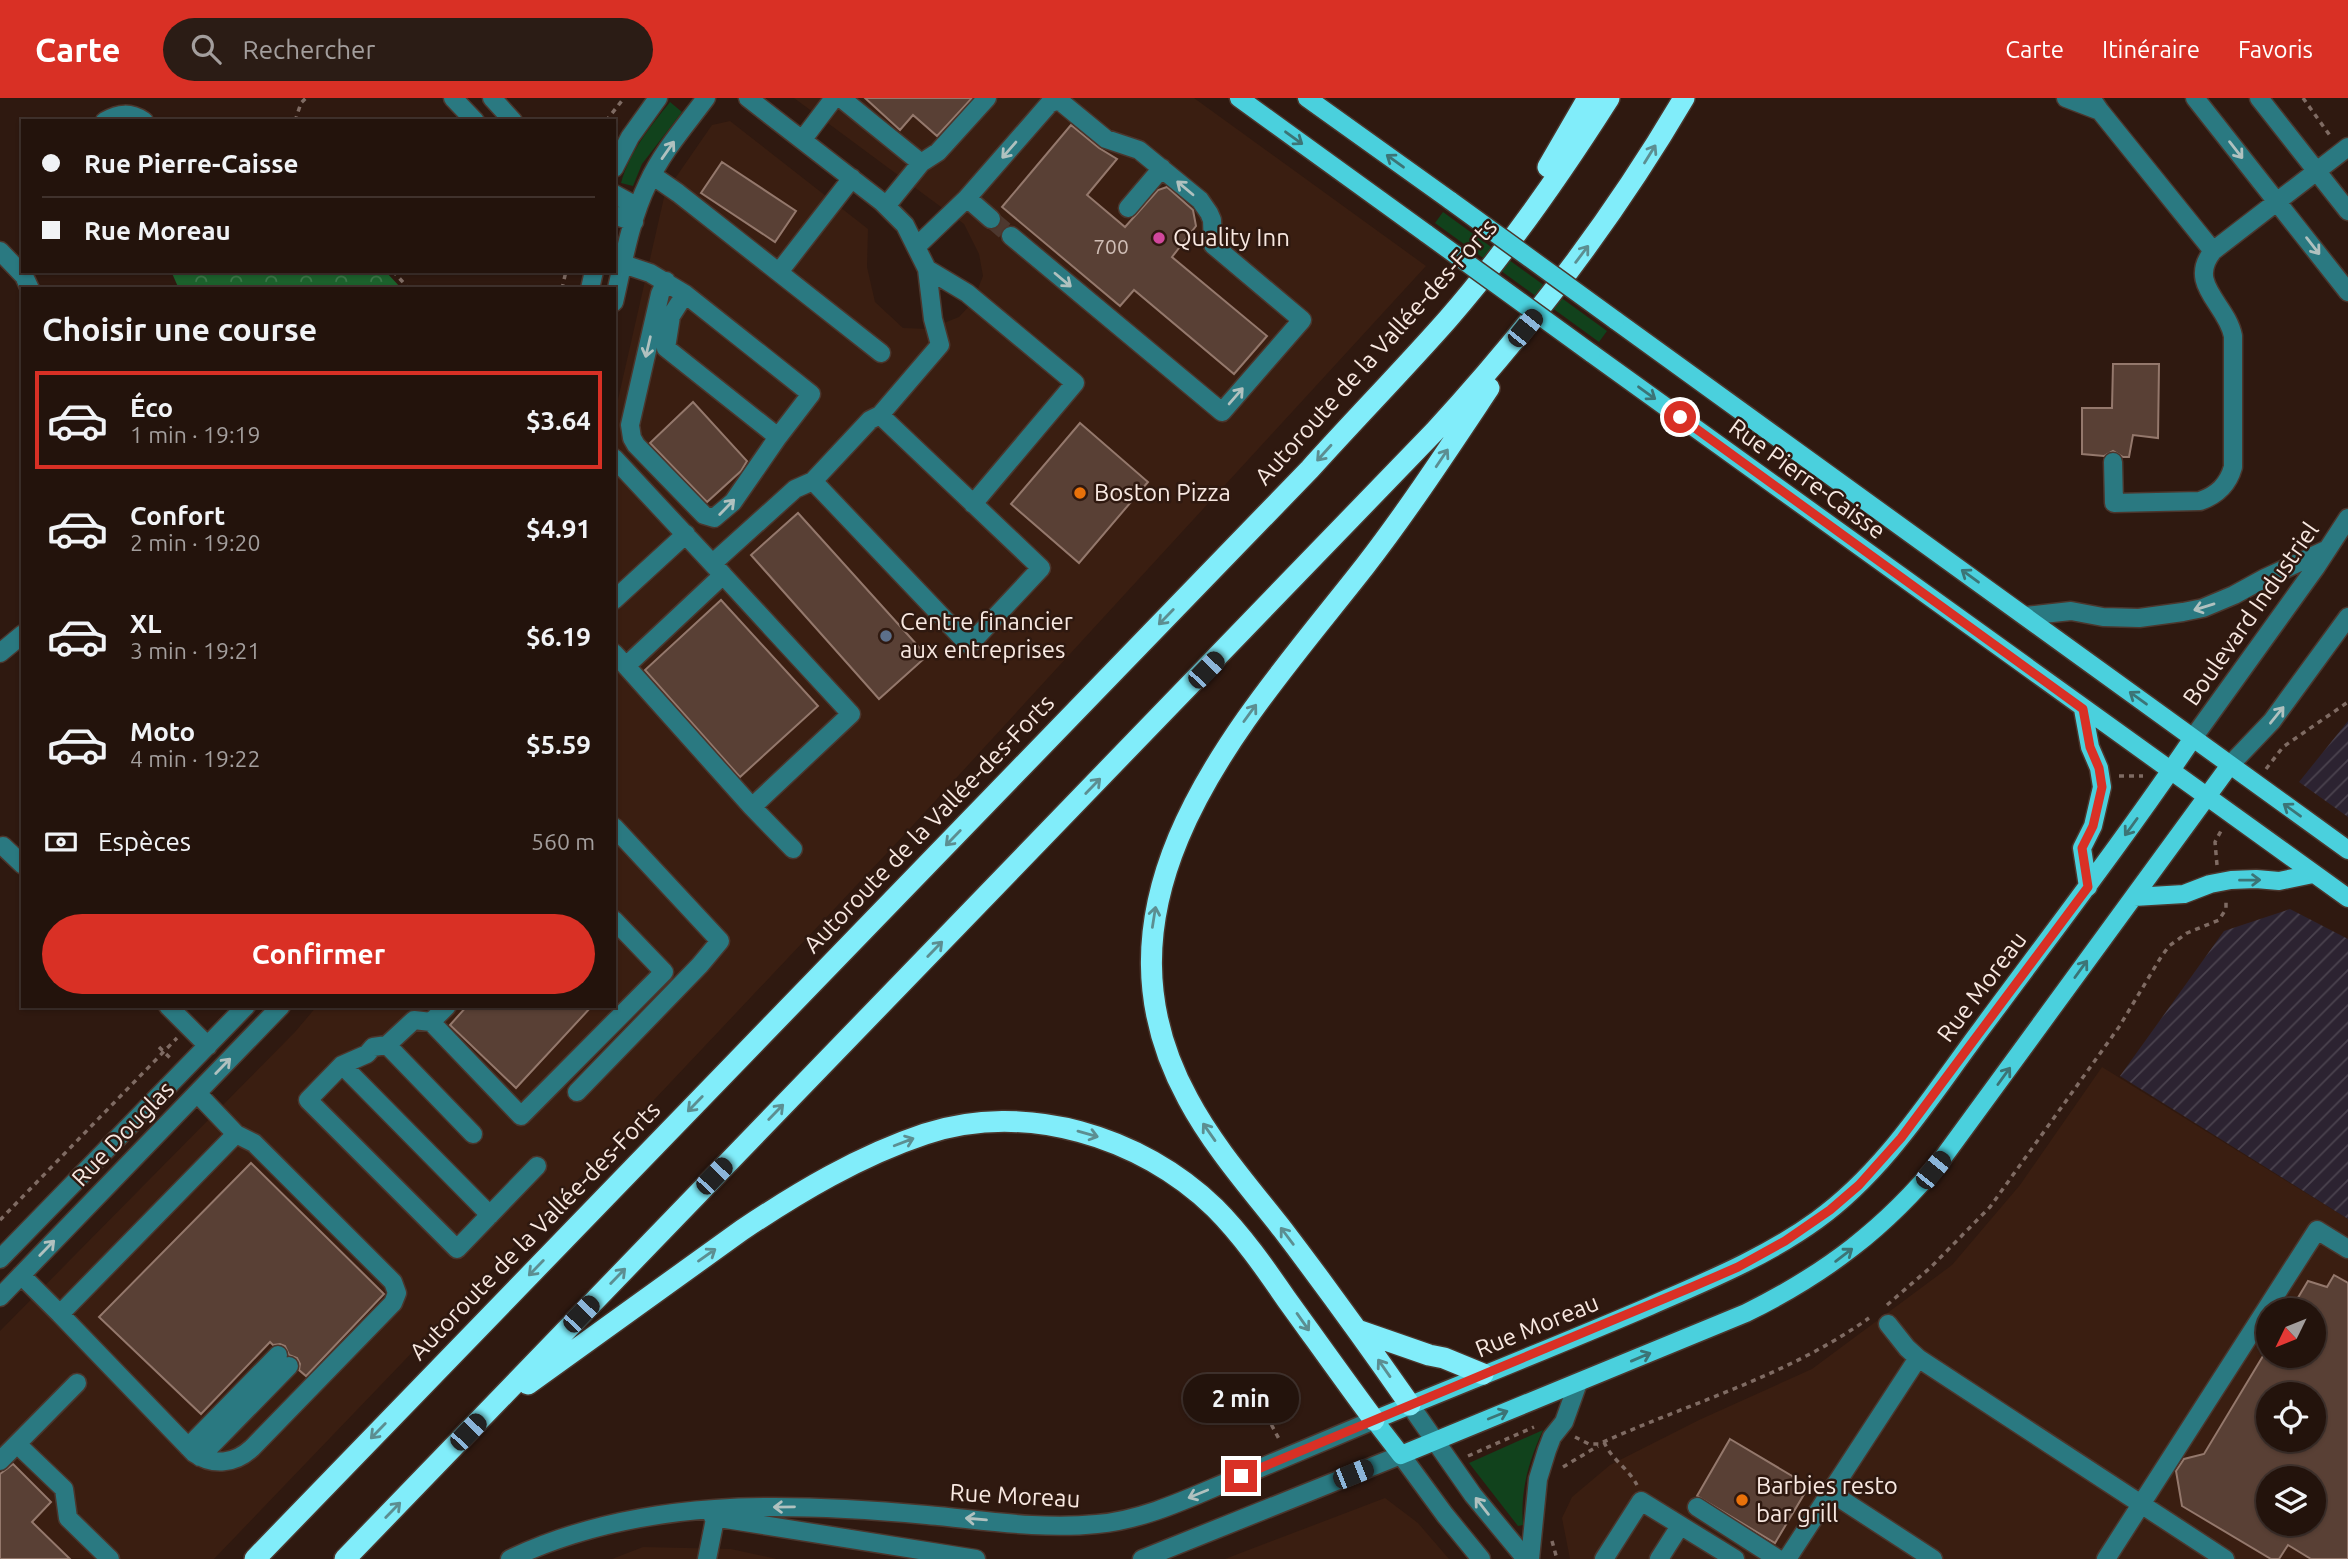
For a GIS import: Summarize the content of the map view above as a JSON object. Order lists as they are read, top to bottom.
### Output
{
  "streets": {
    "highway": ["Autoroute de la Vallée-des-Forts"],
    "main road": ["Rue Pierre-Caisse", "Rue Moreau"],
    "street": ["Boulevard Industriel", "Rue Douglas"]
  },
  "crossings": [
    ["Rue Pierre-Caisse", "Boulevard Industriel"],
    ["Rue Pierre-Caisse", "Rue Moreau"],
    ["Boulevard Industriel", "Rue Moreau"]
  ],
  "places": [
    "Quality Inn",
    "Boston Pizza",
    "Centre financier aux entreprises",
    "Barbies resto bar grill"
  ],
  "house_numbers": ["700"],
  "north": "bottom left",
  "page": {
    "header": "Carte",
    "search": "Rechercher",
    "nav": ["Carte", "Itinéraire", "Favoris"],
    "banner": ["Rue Pierre-Caisse", "Rue Moreau"],
    "heading": "Choisir une course",
    "list": [
      {
        "name": "Éco",
        "note": "1 min · 19:19",
        "value": "$3.64"
      },
      {
        "name": "Confort",
        "note": "2 min · 19:20",
        "value": "$4.91"
      },
      {
        "name": "XL",
        "note": "3 min · 19:21",
        "value": "$6.19"
      },
      {
        "name": "Moto",
        "note": "4 min · 19:22",
        "value": "$5.59"
      }
    ],
    "pay": ["Espèces", "560 m"],
    "buttons": "Confirmer",
    "bubble": "2 min"
  }
}
